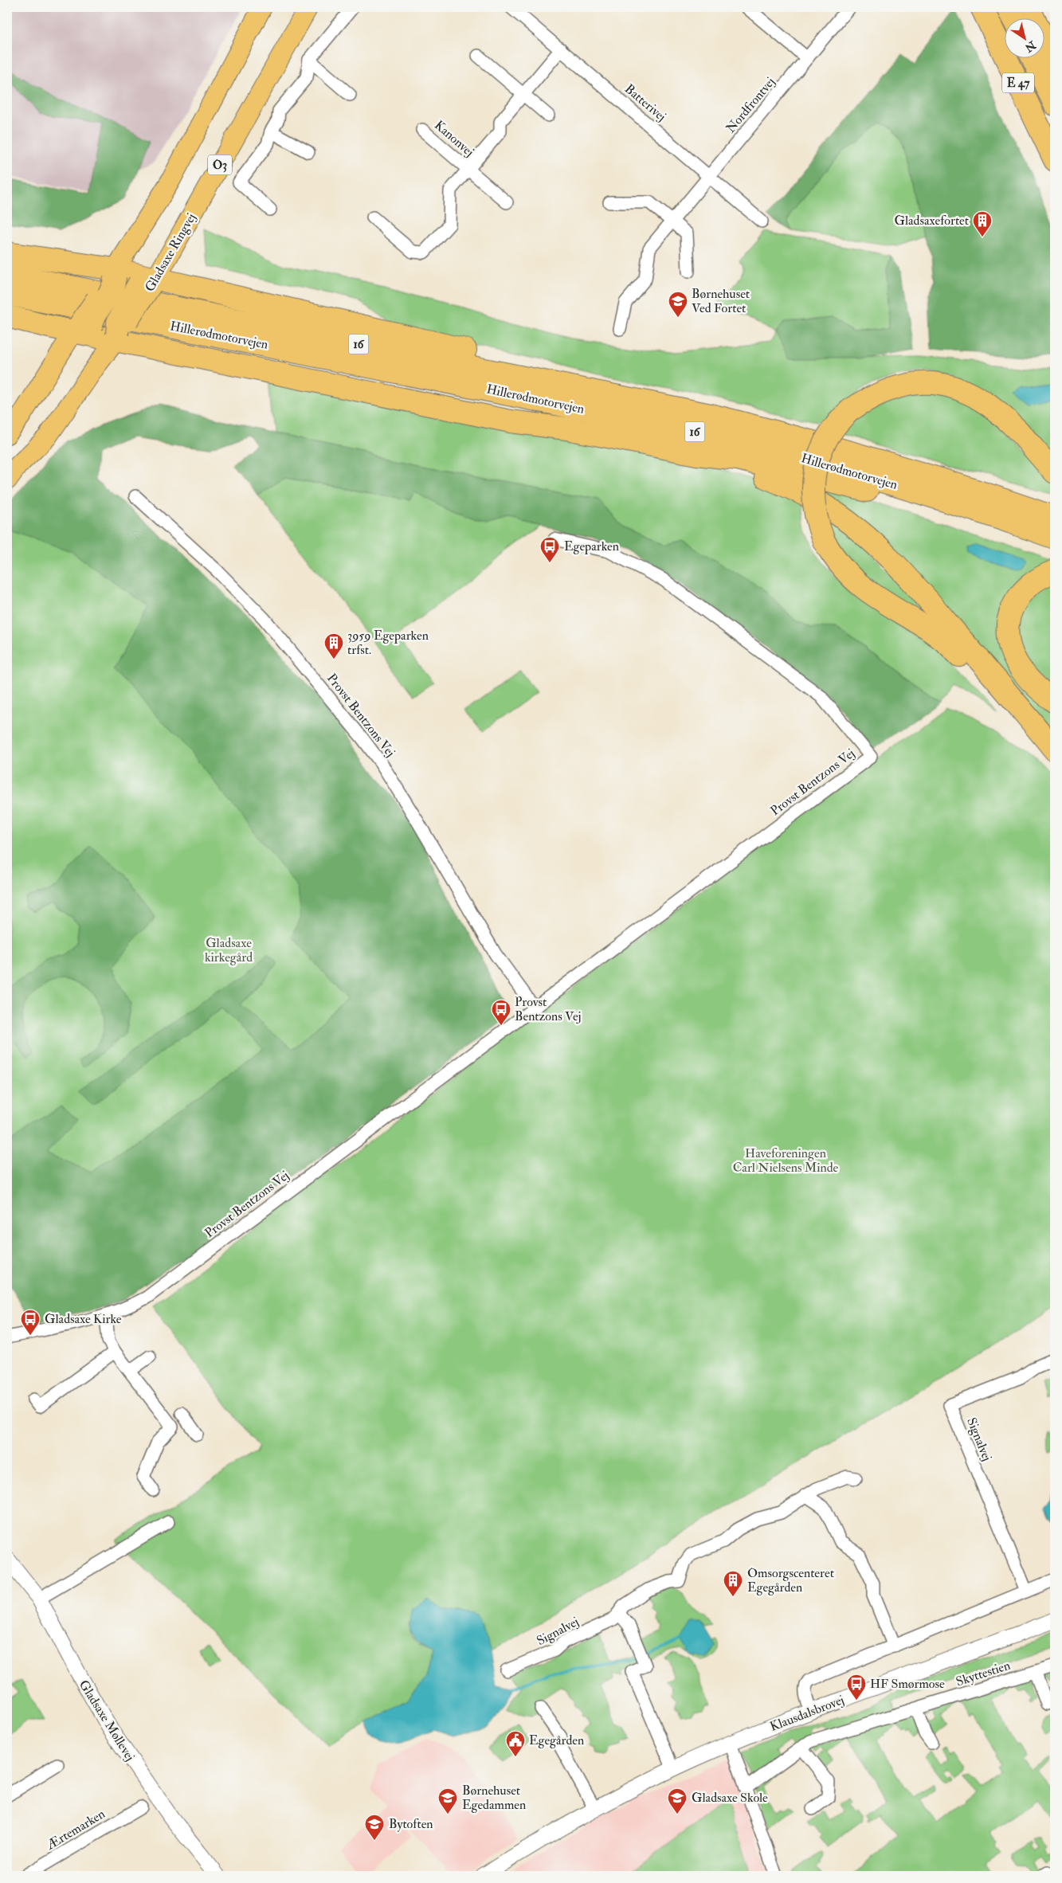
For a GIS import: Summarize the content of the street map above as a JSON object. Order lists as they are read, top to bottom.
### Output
{
  "streets": {
    "highway": ["E 47", "Hillerødmotorvejen", "16"],
    "main road": ["O3", "Gladsaxe Ringvej"],
    "street": [
      "Batterivej",
      "Nordfrontvej",
      "Kanonvej",
      "Provst Bentzons Vej",
      "Signalvej",
      "Skyttestien",
      "Klausdalsbrovej",
      "Gladsaxe Møllevej",
      "Ærtemarken"
    ]
  },
  "crossings": [
    ["Batterivej", "Nordfrontvej"],
    ["Batterivej", "Kanonvej"]
  ],
  "parks": ["Gladsaxe kirkegård", "Haveforeningen Carl Nielsens Minde"],
  "places": {
    "building": ["Gladsaxefortet", "3959 Egeparken trfst.", "Omsorgscenteret Egegården"],
    "school or university": [
      "Børnehuset Ved Fortet",
      "Børnehuset Egedammen",
      "Gladsaxe Skole",
      "Bytoften"
    ],
    "bus stop": [
      "Egeparken",
      "Provst Bentzons Vej",
      "Gladsaxe Kirke",
      "HF Smørmose"
    ],
    "public building": ["Egegården"]
  },
  "north": "bottom right"
}
